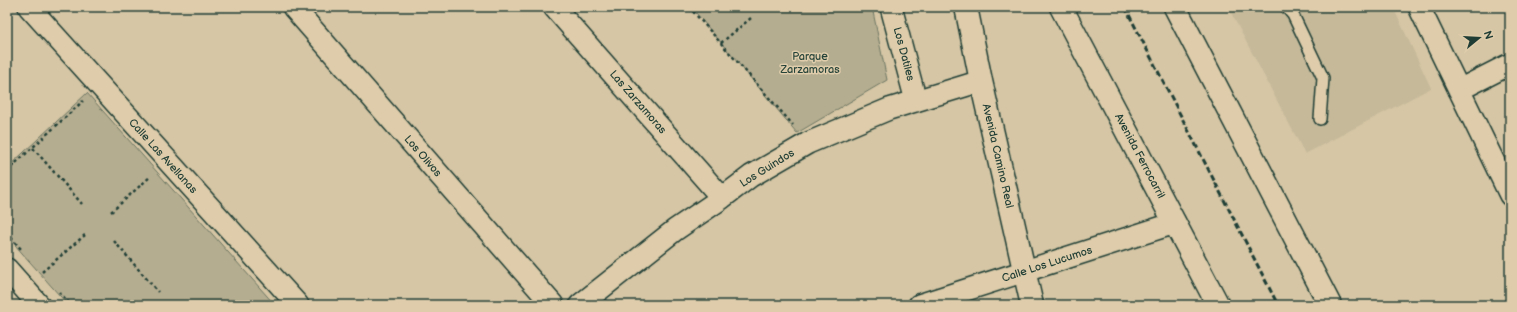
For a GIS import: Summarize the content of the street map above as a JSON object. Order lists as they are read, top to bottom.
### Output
{
  "streets": {
    "street": [
      "Los Datiles",
      "Las Zarzamoras",
      "Calle Las Avellanas",
      "Los Olivos",
      "Avenida Camino Real",
      "Avenida Ferrocarril",
      "Los Guindos",
      "Calle Los Lucumos"
    ]
  },
  "crossings": [
    ["Los Datiles", "Los Guindos"],
    ["Las Zarzamoras", "Los Guindos"],
    ["Avenida Camino Real", "Los Guindos"],
    ["Avenida Camino Real", "Calle Los Lucumos"],
    ["Avenida Ferrocarril", "Calle Los Lucumos"]
  ],
  "parks": ["Parque Zarzamoras"],
  "north": "right"
}
